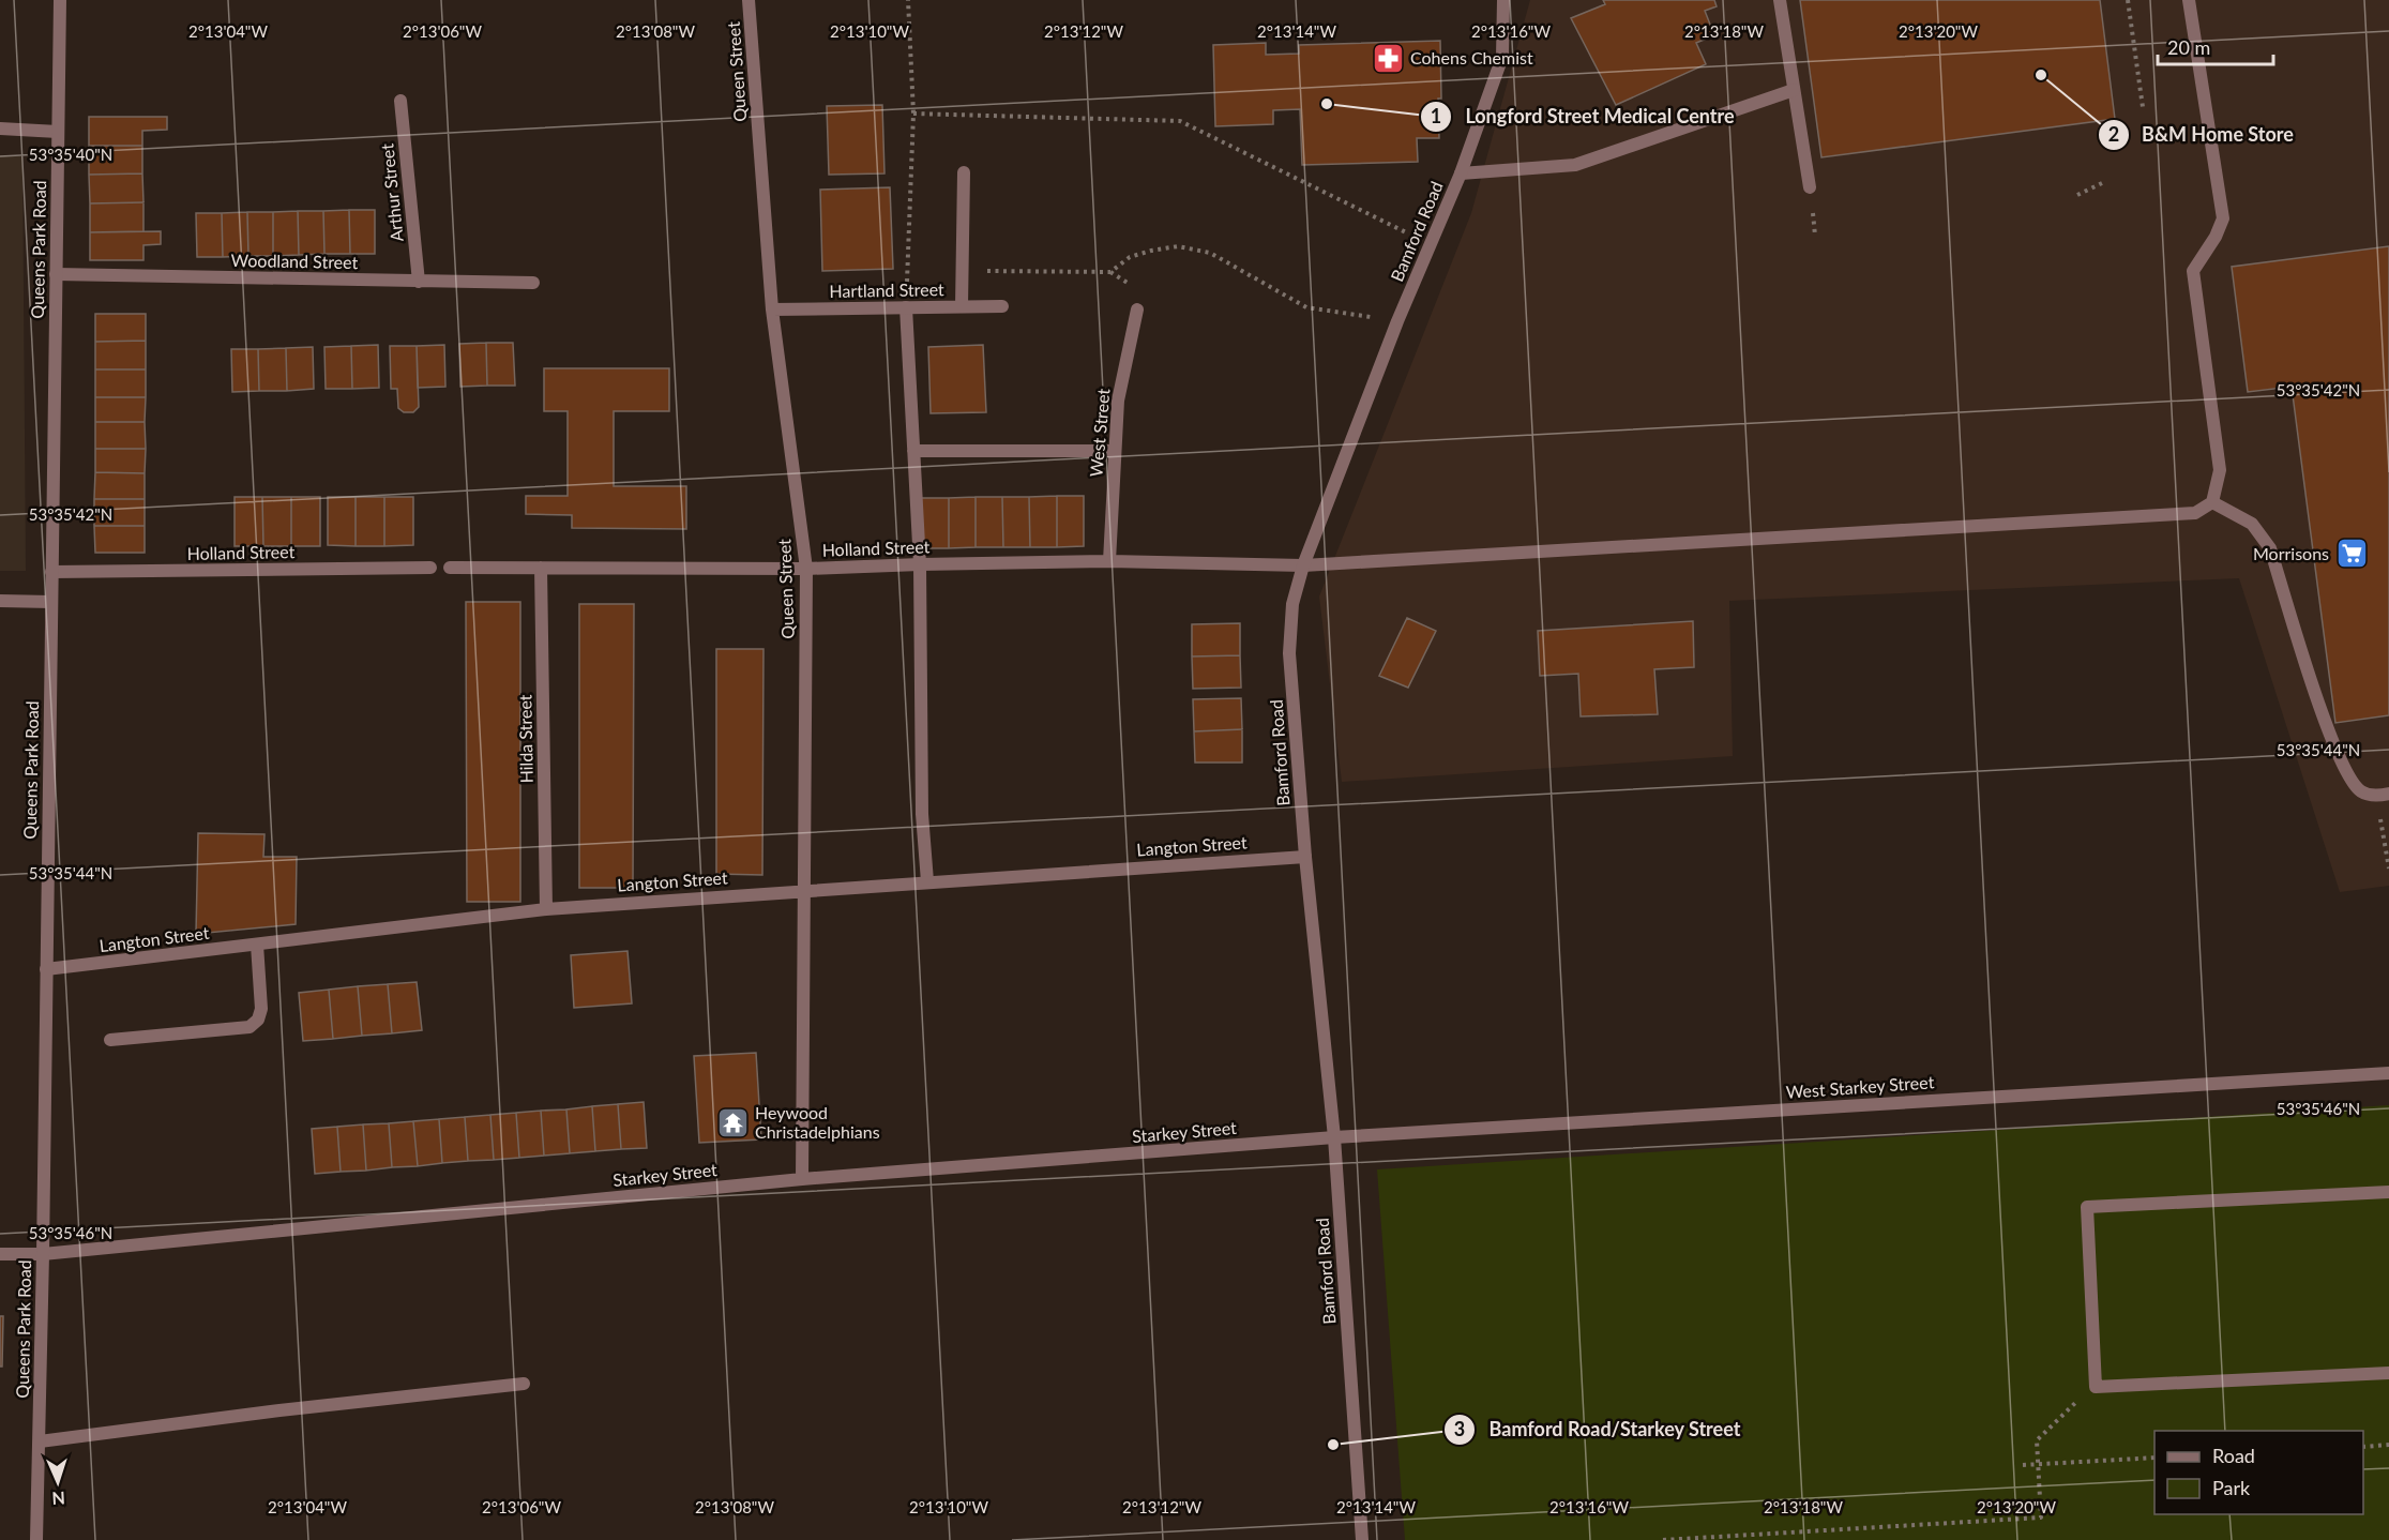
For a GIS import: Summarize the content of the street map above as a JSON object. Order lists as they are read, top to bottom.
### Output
{
  "streets": {
    "street": [
      "Queen Street",
      "Arthur Street",
      "Bamford Road",
      "Queens Park Road",
      "Woodland Street",
      "Hartland Street",
      "West Street",
      "Holland Street",
      "Hilda Street",
      "Langton Street",
      "West Starkey Street",
      "Starkey Street"
    ]
  },
  "crossings": [
    ["Queen Street", "Hartland Street"],
    ["Queen Street", "Holland Street"],
    ["Queen Street", "Langton Street"],
    ["Queen Street", "Starkey Street"],
    ["Arthur Street", "Woodland Street"],
    ["Bamford Road", "Holland Street"],
    ["Bamford Road", "Langton Street"],
    ["Bamford Road", "West Starkey Street"],
    ["Bamford Road", "Starkey Street"],
    ["Queens Park Road", "Woodland Street"],
    ["Queens Park Road", "Holland Street"],
    ["Queens Park Road", "Langton Street"],
    ["Queens Park Road", "Starkey Street"],
    ["West Street", "Holland Street"],
    ["Holland Street", "Hilda Street"],
    ["Hilda Street", "Langton Street"],
    ["West Starkey Street", "Starkey Street"]
  ],
  "places": {
    "pharmacy": ["Cohens Chemist"],
    "other": ["B&M Home Store", "Longford Street Medical Centre", "Bamford Road/Starkey Street"],
    "supermarket": ["Morrisons"],
    "temple": ["Heywood Christadelphians"]
  },
  "legend": ["Road", "Park"],
  "scale_bar": "20 m",
  "north": "bottom",
  "coordinates": [
    "2°13'04\"W",
    "2°13'06\"W",
    "2°13'08\"W",
    "2°13'10\"W",
    "2°13'12\"W",
    "2°13'14\"W",
    "2°13'16\"W",
    "2°13'18\"W",
    "2°13'20\"W",
    "53°35'40\"N",
    "53°35'42\"N",
    "53°35'44\"N",
    "53°35'46\"N"
  ]
}
